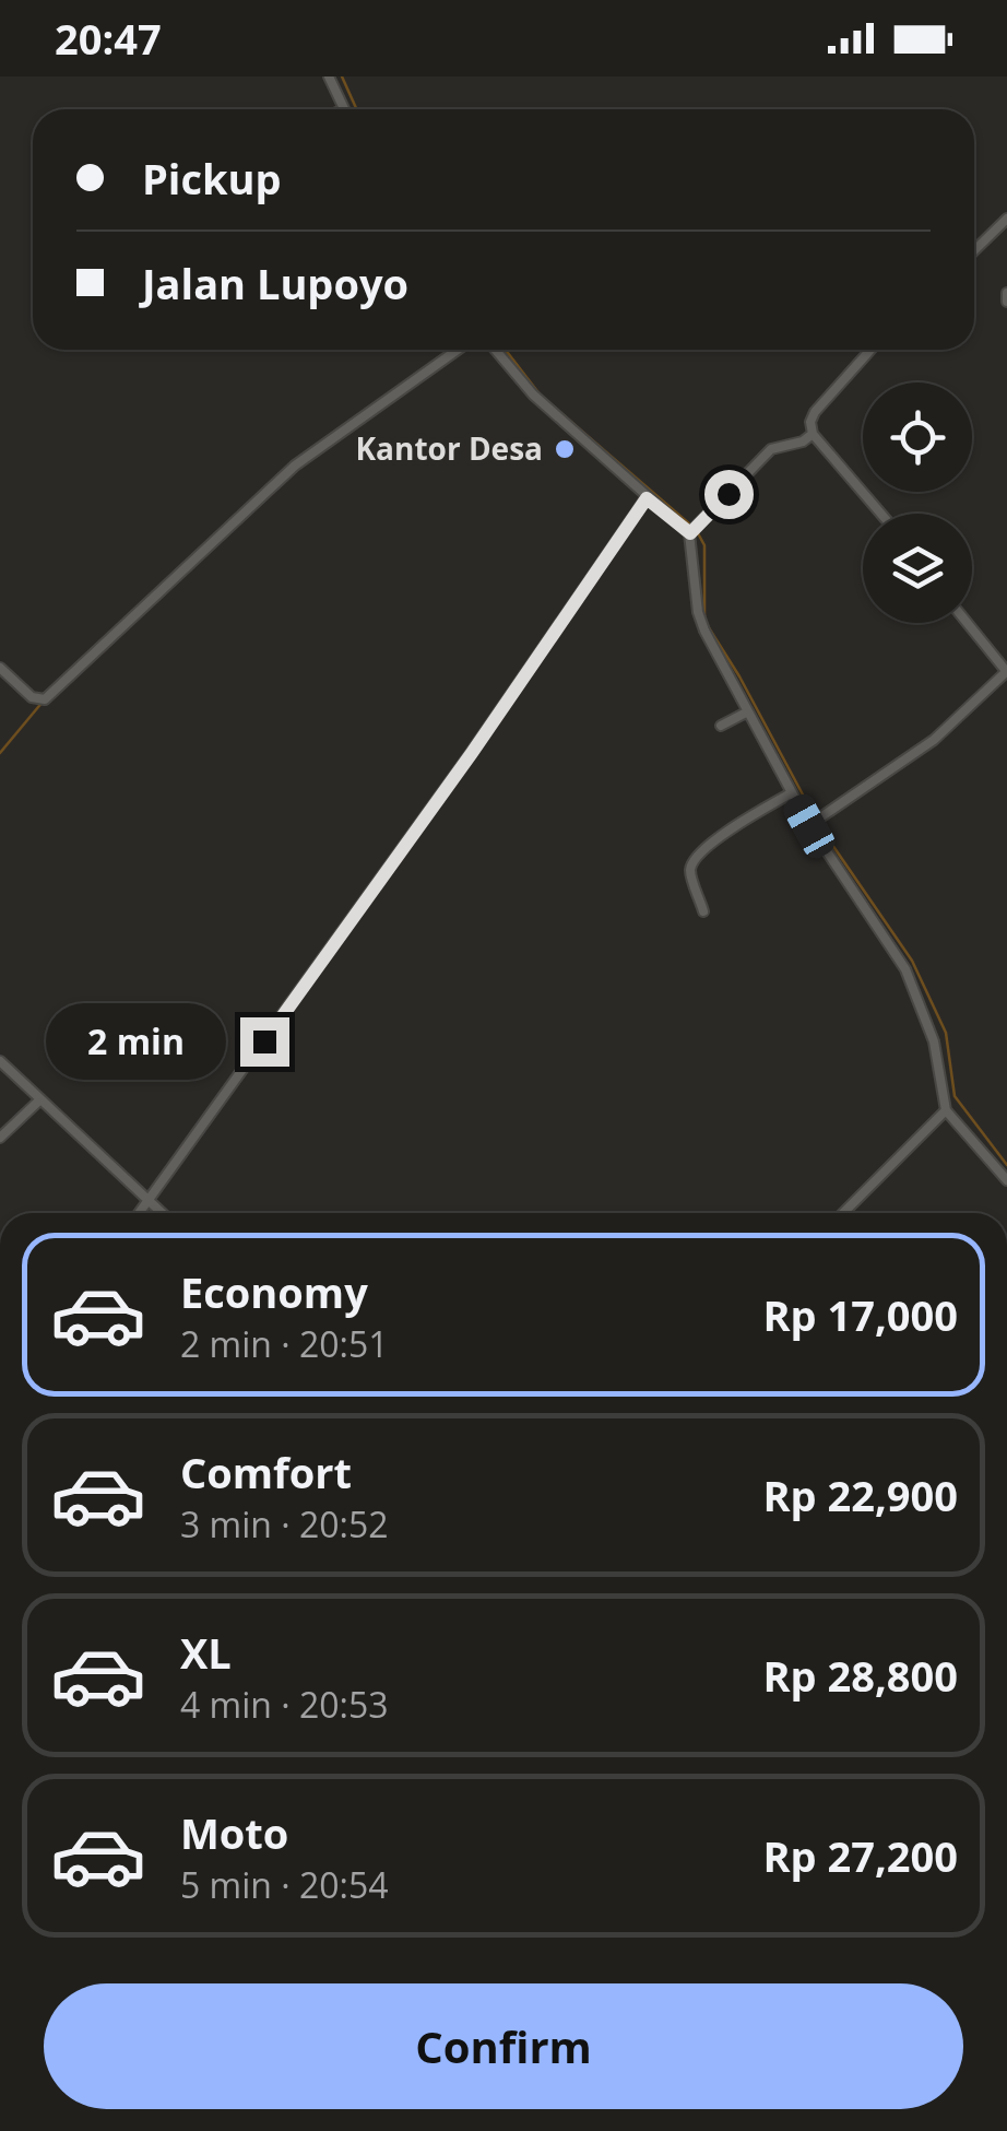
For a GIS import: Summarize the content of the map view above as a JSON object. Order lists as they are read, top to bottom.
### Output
{
  "places": ["Kantor Desa"],
  "page": {
    "status": "20:47",
    "banner": ["Pickup", "Jalan Lupoyo"],
    "bubble": "2 min",
    "list": [
      {
        "name": "Economy",
        "note": "2 min · 20:51",
        "value": "Rp 17,000"
      },
      {
        "name": "Comfort",
        "note": "3 min · 20:52",
        "value": "Rp 22,900"
      },
      {
        "name": "XL",
        "note": "4 min · 20:53",
        "value": "Rp 28,800"
      },
      {
        "name": "Moto",
        "note": "5 min · 20:54",
        "value": "Rp 27,200"
      }
    ],
    "buttons": "Confirm"
  }
}
